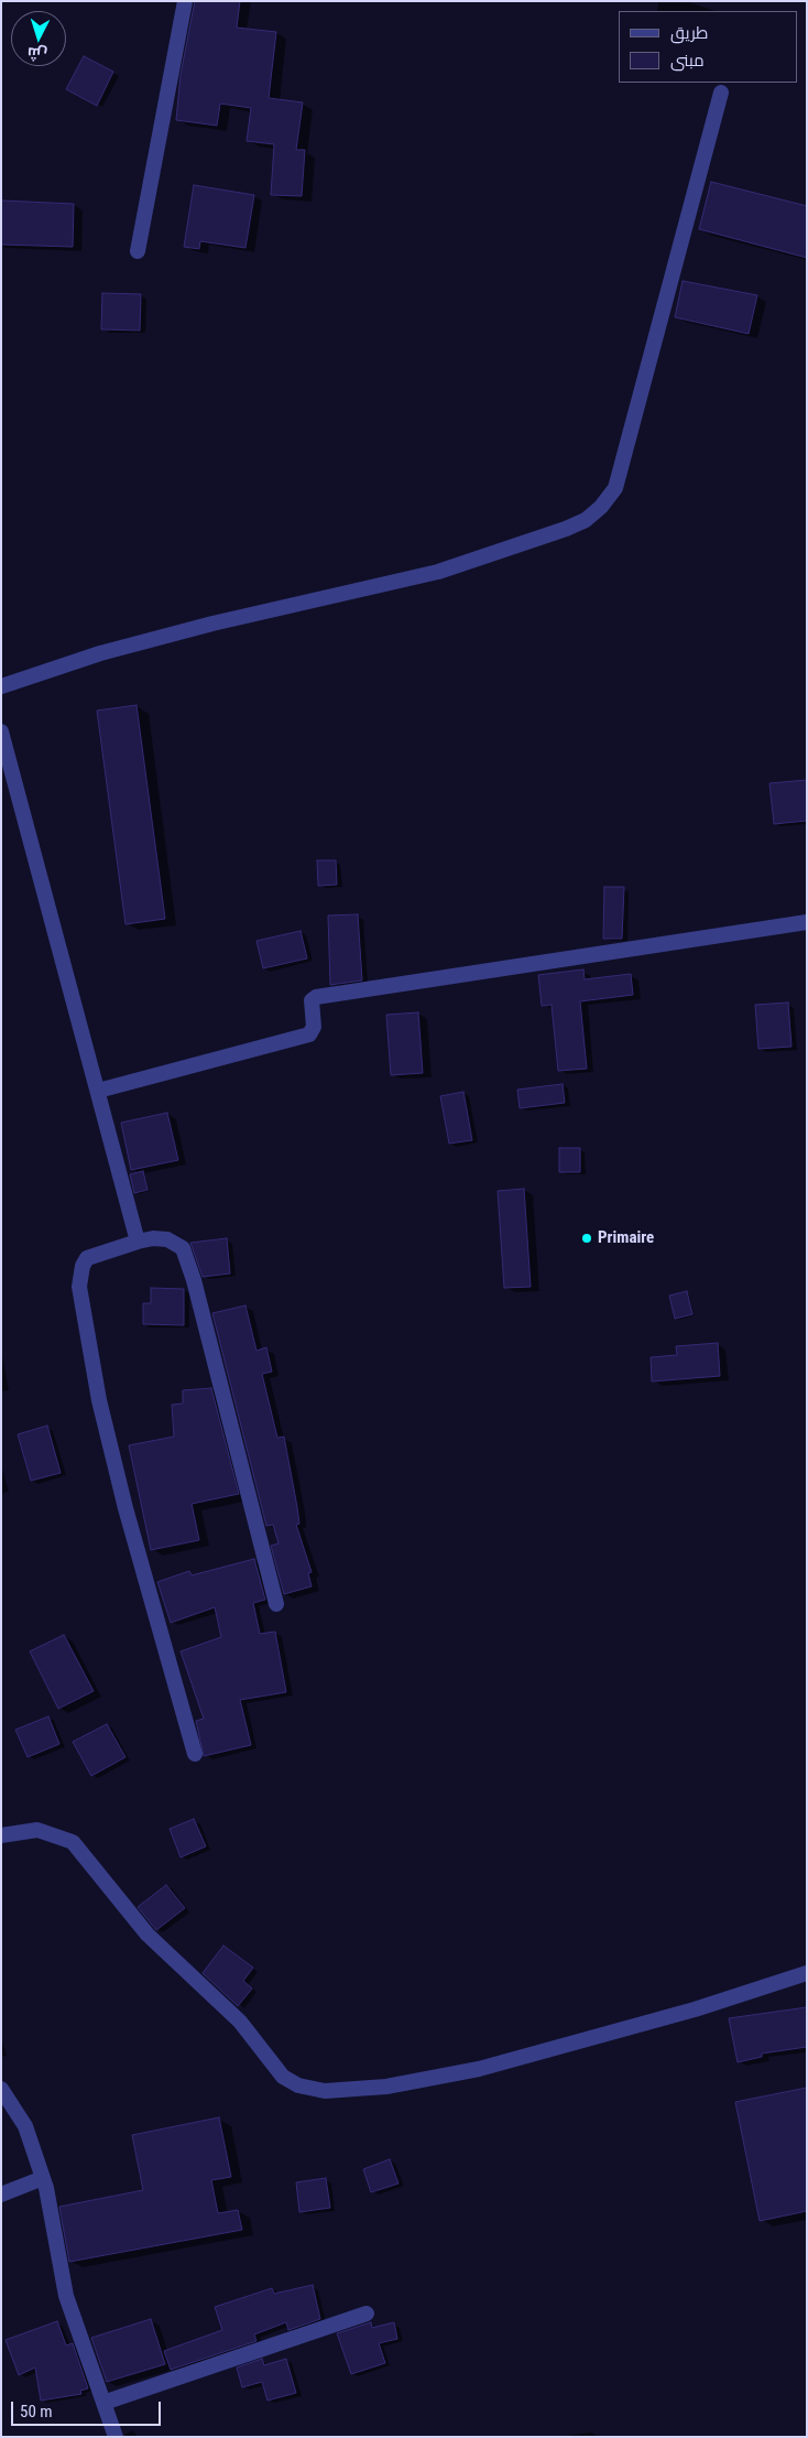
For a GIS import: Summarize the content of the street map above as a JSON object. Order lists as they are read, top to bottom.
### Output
{
  "places": ["Primaire"],
  "legend": ["طريق", "مبنى"],
  "scale_bar": "50 m",
  "north": "bottom"
}
